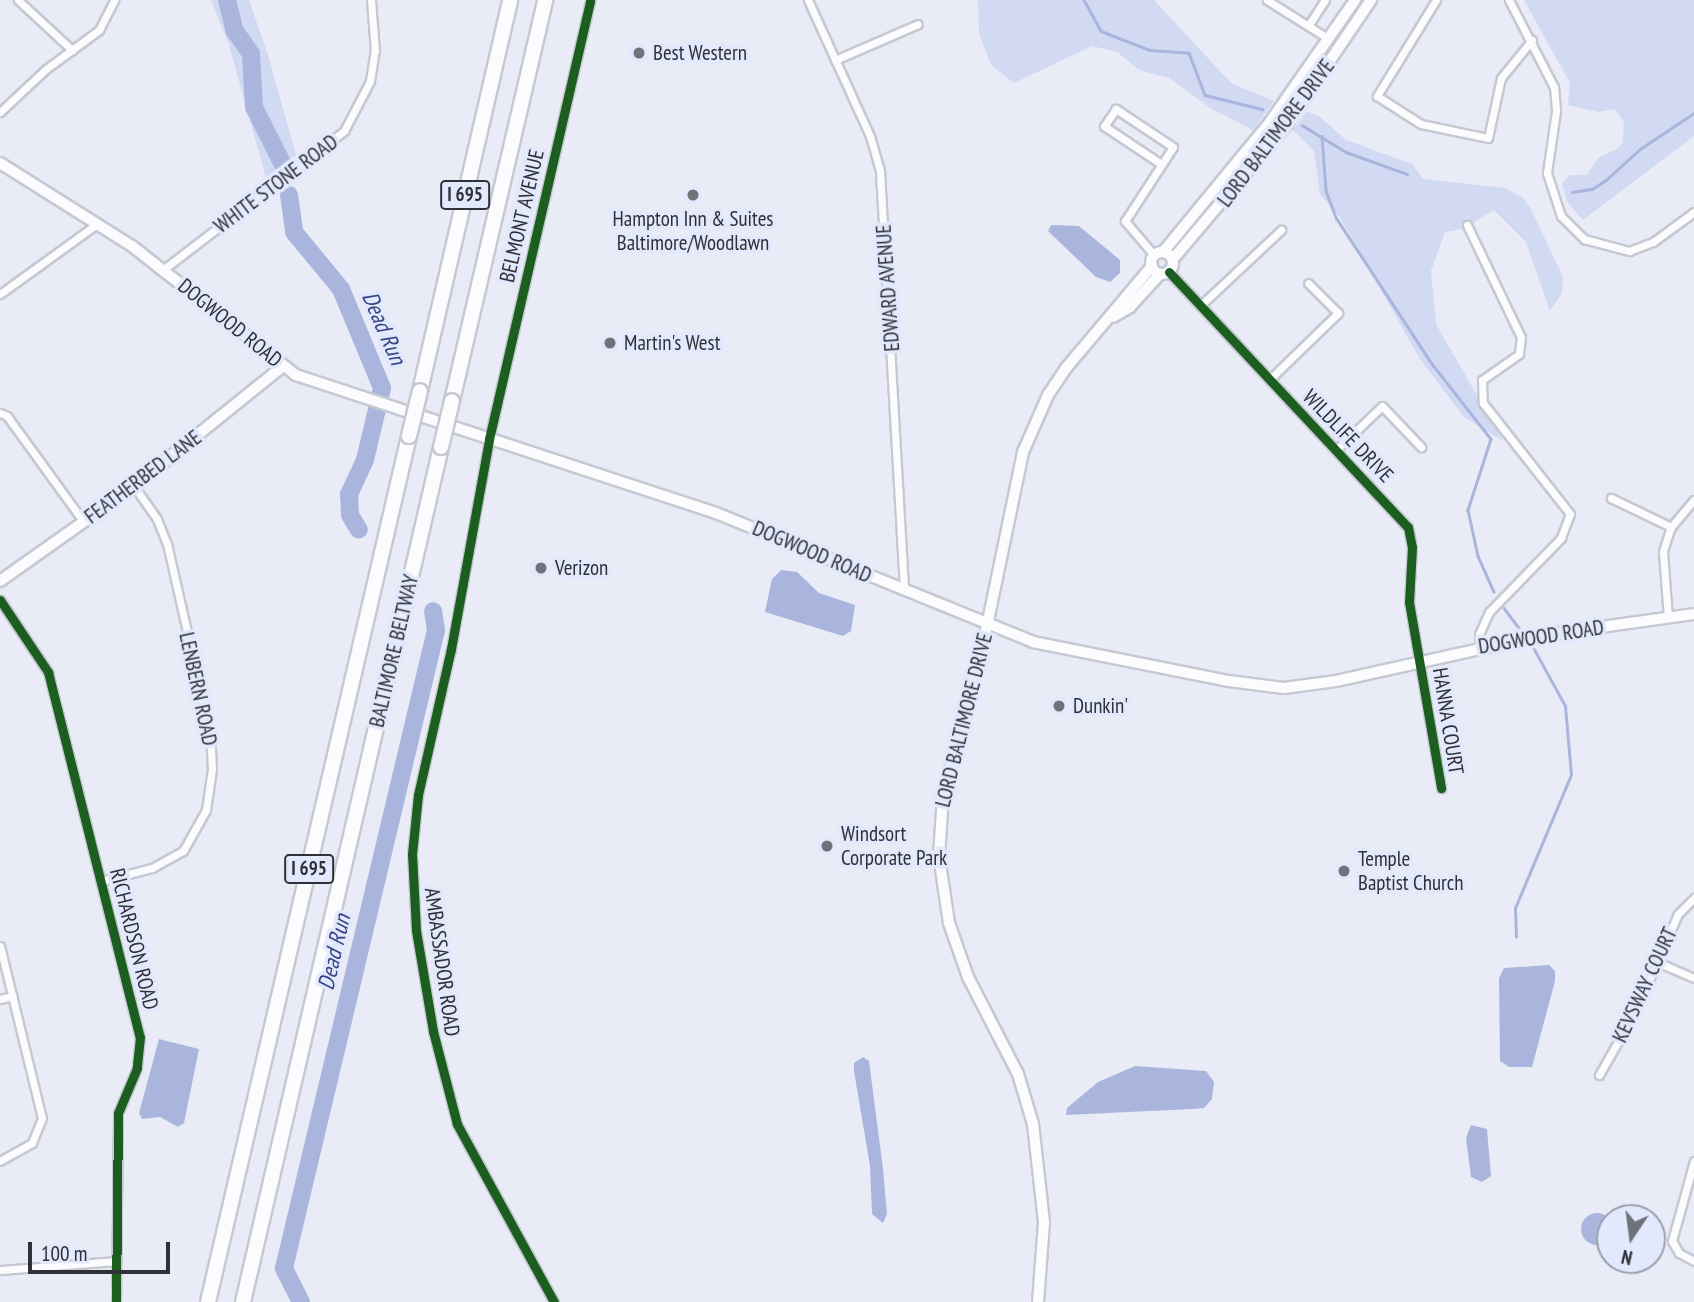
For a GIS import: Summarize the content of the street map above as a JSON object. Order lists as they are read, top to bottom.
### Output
{
  "streets": {
    "highway": ["I 695", "BALTIMORE BELTWAY"],
    "main road": ["LORD BALTIMORE DRIVE", "DOGWOOD ROAD"],
    "street": [
      "WHITE STONE ROAD",
      "BELMONT AVENUE",
      "EDWARD AVENUE",
      "WILDLIFE DRIVE",
      "FEATHERBED LANE",
      "LENBERN ROAD",
      "HANNA COURT",
      "RICHARDSON ROAD",
      "AMBASSADOR ROAD",
      "KEVSWAY COURT"
    ]
  },
  "crossings": [
    ["LORD BALTIMORE DRIVE", "DOGWOOD ROAD"],
    ["LORD BALTIMORE DRIVE", "WILDLIFE DRIVE"],
    ["WHITE STONE ROAD", "DOGWOOD ROAD"],
    ["BELMONT AVENUE", "DOGWOOD ROAD"],
    ["BELMONT AVENUE", "AMBASSADOR ROAD"],
    ["EDWARD AVENUE", "DOGWOOD ROAD"],
    ["DOGWOOD ROAD", "WILDLIFE DRIVE"],
    ["DOGWOOD ROAD", "FEATHERBED LANE"],
    ["DOGWOOD ROAD", "HANNA COURT"],
    ["DOGWOOD ROAD", "AMBASSADOR ROAD"],
    ["WILDLIFE DRIVE", "HANNA COURT"],
    ["FEATHERBED LANE", "LENBERN ROAD"],
    ["LENBERN ROAD", "RICHARDSON ROAD"]
  ],
  "water": ["Dead Run"],
  "places": [
    "Best Western",
    "Hampton Inn & Suites Baltimore/Woodlawn",
    "Martin's West",
    "Verizon",
    "Dunkin'",
    "Windsort Corporate Park",
    "Temple Baptist Church"
  ],
  "scale_bar": "100 m",
  "north": "bottom"
}
